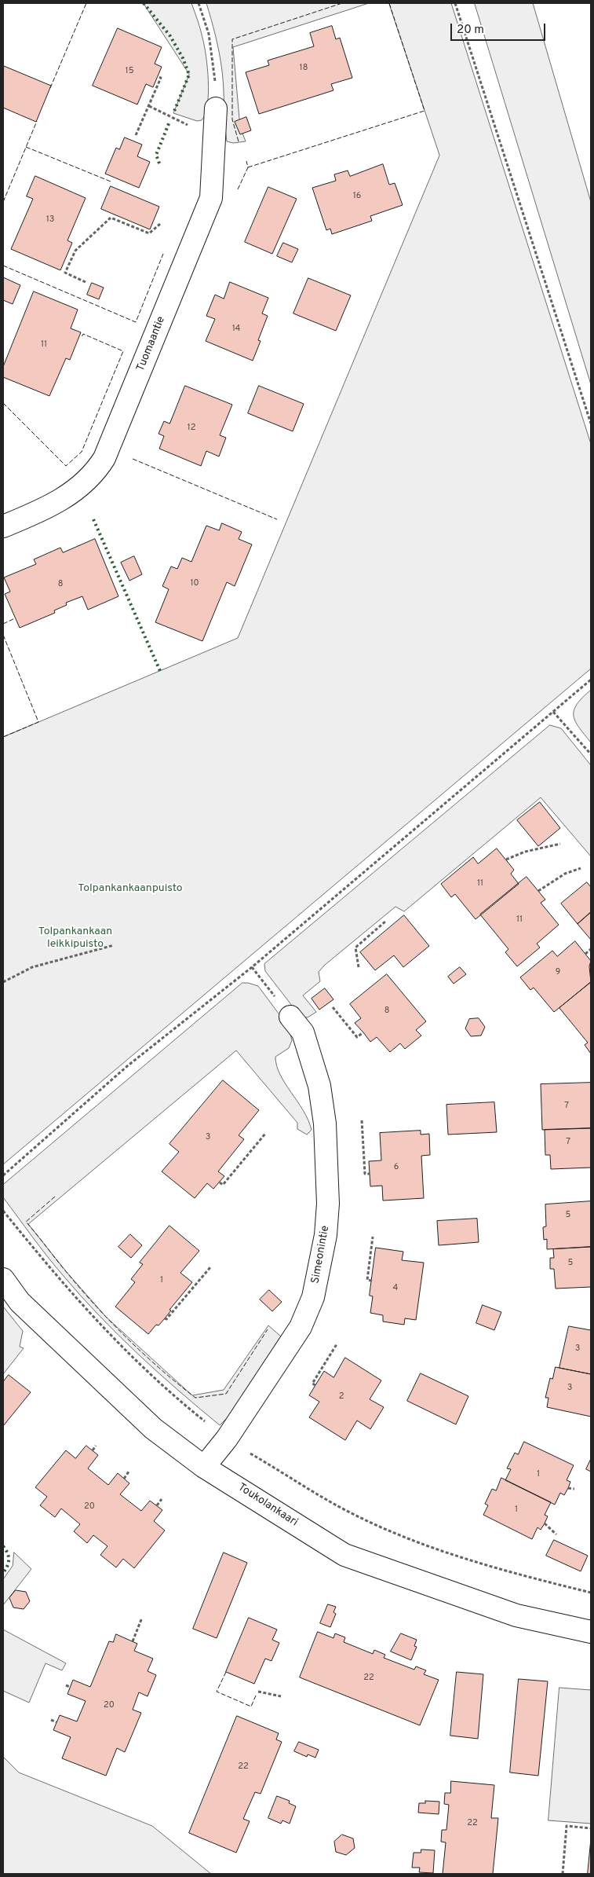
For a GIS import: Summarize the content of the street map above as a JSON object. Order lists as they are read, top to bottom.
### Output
{
  "streets": {
    "street": ["Tuomaantie", "Simeonintie", "Toukolankaari"]
  },
  "crossings": [
    ["Simeonintie", "Toukolankaari"]
  ],
  "parks": ["Tolpankankaanpuisto", "Tolpankankaan leikkipuisto"],
  "house_numbers": [
    "18",
    "15",
    "16",
    "13",
    "14",
    "11",
    "12",
    "10",
    "8",
    "11",
    "11",
    "9",
    "8",
    "7",
    "3",
    "7",
    "6",
    "5",
    "5",
    "1",
    "4",
    "3",
    "3",
    "2",
    "1",
    "20",
    "1",
    "22",
    "20",
    "22",
    "22"
  ],
  "scale_bar": "20 m"
}
